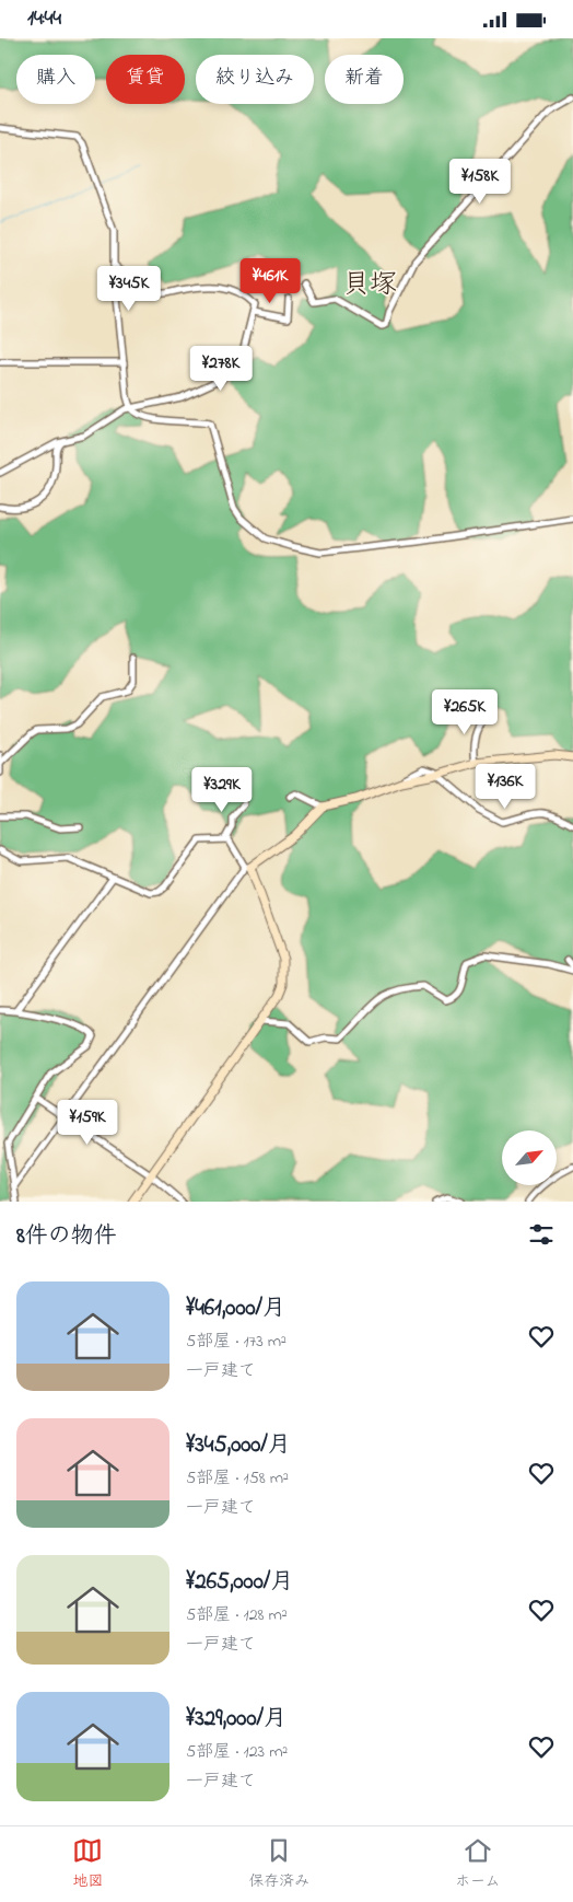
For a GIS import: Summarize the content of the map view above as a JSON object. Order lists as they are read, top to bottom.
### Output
{
  "districts": ["貝塚"],
  "north": "top right",
  "page": {
    "status": "14:44",
    "chip": [
      "購入",
      "賃貸",
      "絞り込み",
      "新着"
    ],
    "price": [
      "¥158K",
      "¥461K",
      "¥345K",
      "¥278K",
      "¥265K",
      "¥136K",
      "¥329K",
      "¥159K"
    ],
    "heading": "8件の物件",
    "list": [
      {
        "name": "¥461,000/月",
        "note": "5部屋 · 173 m² · 一戸建て"
      },
      {
        "name": "¥345,000/月",
        "note": "5部屋 · 158 m² · 一戸建て"
      },
      {
        "name": "¥265,000/月",
        "note": "5部屋 · 128 m² · 一戸建て"
      },
      {
        "name": "¥329,000/月",
        "note": "5部屋 · 123 m² · 一戸建て"
      }
    ],
    "tabs": ["地図", "保存済み", "ホーム"]
  }
}
